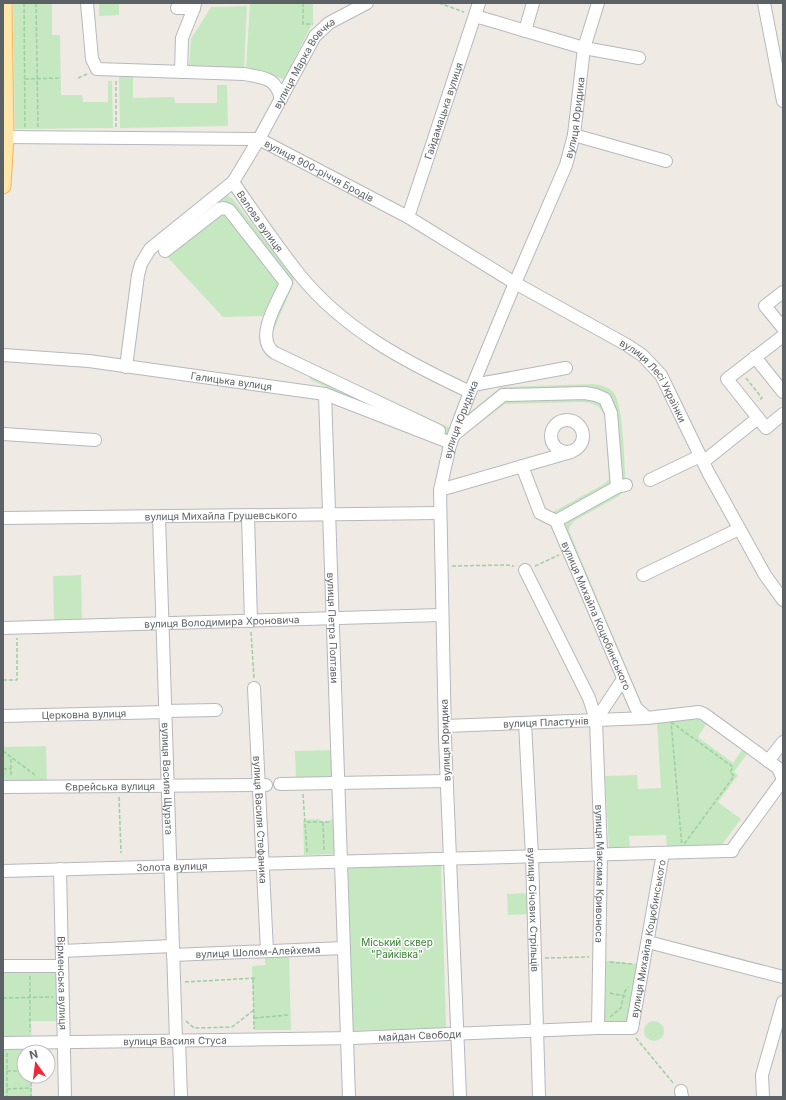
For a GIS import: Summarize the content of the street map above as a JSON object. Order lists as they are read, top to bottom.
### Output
{
  "streets": {
    "street": [
      "вулиця Марка Вовчка",
      "Гайдамацька вулиця",
      "вулиця Юридика",
      "вулиця 900-річчя Бродів",
      "Валова вулиця",
      "Галицька вулиця",
      "вулиця Лесі Українки",
      "вулиця Михайла Грушевського",
      "вулиця Михайла Коцюбинського",
      "вулиця Володимира Хроновича",
      "вулиця Петра Полтави",
      "Церковна вулиця",
      "вулиця Пластунів",
      "вулиця Василя Щурата",
      "Єврейська вулиця",
      "вулиця Василя Стефаника",
      "Золота вулиця",
      "вулиця Максима Кривоноса",
      "вулиця Січових Стрільців",
      "вулиця Шолом-Алейхема",
      "Вірменська вулиця",
      "майдан Свободи",
      "вулиця Василя Стуса"
    ]
  },
  "crossings": [
    ["вулиця Марка Вовчка", "вулиця 900-річчя Бродів"],
    ["вулиця Марка Вовчка", "Валова вулиця"],
    ["Гайдамацька вулиця", "вулиця 900-річчя Бродів"],
    ["вулиця Юридика", "вулиця 900-річчя Бродів"],
    ["вулиця Юридика", "Валова вулиця"],
    ["вулиця Юридика", "Галицька вулиця"],
    ["вулиця Юридика", "вулиця Лесі Українки"],
    ["вулиця Юридика", "вулиця Михайла Грушевського"],
    ["вулиця Юридика", "вулиця Володимира Хроновича"],
    ["вулиця Юридика", "вулиця Пластунів"],
    ["вулиця Юридика", "майдан Свободи"],
    ["вулиця 900-річчя Бродів", "вулиця Лесі Українки"],
    ["Валова вулиця", "Галицька вулиця"],
    ["Галицька вулиця", "вулиця Петра Полтави"],
    ["вулиця Михайла Грушевського", "вулиця Петра Полтави"],
    ["вулиця Михайла Грушевського", "вулиця Василя Щурата"],
    ["вулиця Михайла Коцюбинського", "вулиця Пластунів"],
    ["вулиця Михайла Коцюбинського", "вулиця Максима Кривоноса"],
    ["вулиця Михайла Коцюбинського", "вулиця Січових Стрільців"],
    ["вулиця Михайла Коцюбинського", "майдан Свободи"],
    ["вулиця Володимира Хроновича", "вулиця Петра Полтави"],
    ["вулиця Володимира Хроновича", "вулиця Василя Щурата"],
    ["вулиця Петра Полтави", "Золота вулиця"],
    ["Церковна вулиця", "вулиця Василя Щурата"],
    ["вулиця Пластунів", "вулиця Максима Кривоноса"],
    ["вулиця Пластунів", "вулиця Січових Стрільців"],
    ["вулиця Василя Щурата", "Єврейська вулиця"],
    ["вулиця Василя Щурата", "Золота вулиця"],
    ["вулиця Василя Щурата", "вулиця Шолом-Алейхема"],
    ["вулиця Василя Щурата", "вулиця Василя Стуса"],
    ["Єврейська вулиця", "вулиця Василя Стефаника"],
    ["вулиця Василя Стефаника", "Золота вулиця"],
    ["вулиця Василя Стефаника", "вулиця Шолом-Алейхема"],
    ["Золота вулиця", "Вірменська вулиця"],
    ["вулиця Шолом-Алейхема", "Вірменська вулиця"],
    ["Вірменська вулиця", "вулиця Василя Стуса"],
    ["майдан Свободи", "вулиця Василя Стуса"]
  ],
  "parks": ["Міський сквер \"Райківка\""],
  "north": "top"
}
